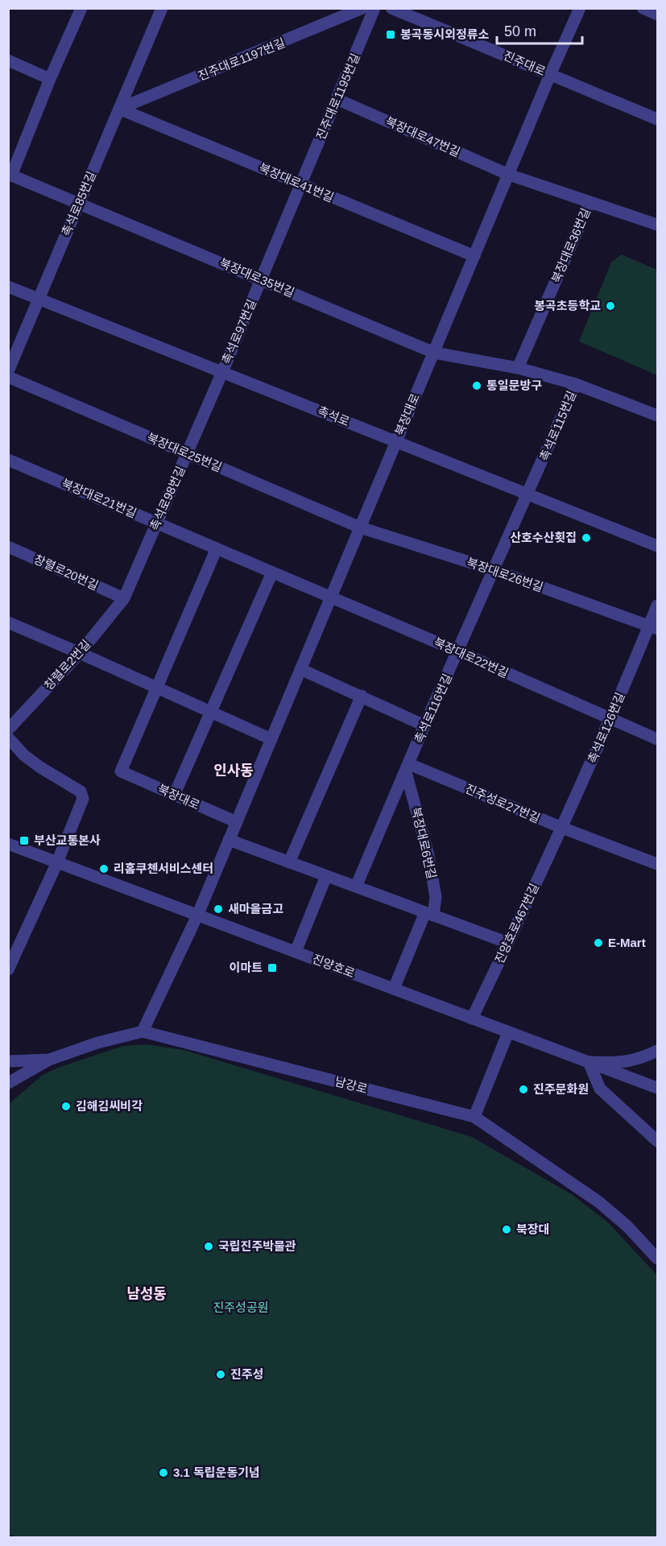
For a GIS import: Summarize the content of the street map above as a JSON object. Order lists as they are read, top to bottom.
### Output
{
  "streets": {
    "street": [
      "진주대로1197번길",
      "진주대로",
      "진주대로1195번길",
      "북장대로47번길",
      "북장대로41번길",
      "촉석로85번길",
      "북장대로36번길",
      "북장대로35번길",
      "촉석로97번길",
      "북장대로",
      "촉석로",
      "촉석로115번길",
      "북장대로25번길",
      "북장대로21번길",
      "촉석로98번길",
      "창렬로20번길",
      "북장대로26번길",
      "북장대로22번길",
      "창렬로2번길",
      "촉석로116번길",
      "촉석로126번길",
      "진주성로27번길",
      "북장대로6번길",
      "진양호로467번길",
      "진양호로",
      "남강로"
    ]
  },
  "crossings": [
    ["진주대로1197번길", "북장대로41번길"],
    ["진주대로1197번길", "촉석로85번길"],
    ["진주대로", "북장대로"],
    ["진주대로1195번길", "북장대로47번길"],
    ["진주대로1195번길", "북장대로41번길"],
    ["진주대로1195번길", "촉석로97번길"],
    ["북장대로47번길", "북장대로36번길"],
    ["북장대로47번길", "북장대로"],
    ["북장대로41번길", "촉석로85번길"],
    ["북장대로41번길", "촉석로97번길"],
    ["북장대로41번길", "북장대로"],
    ["촉석로85번길", "북장대로35번길"],
    ["촉석로85번길", "촉석로"],
    ["북장대로35번길", "촉석로97번길"],
    ["북장대로35번길", "북장대로"],
    ["촉석로97번길", "촉석로"],
    ["촉석로97번길", "촉석로98번길"],
    ["북장대로", "촉석로"],
    ["북장대로", "북장대로25번길"],
    ["북장대로", "북장대로21번길"],
    ["북장대로", "북장대로26번길"],
    ["북장대로", "북장대로22번길"],
    ["북장대로", "진양호로"],
    ["북장대로", "남강로"],
    ["촉석로", "촉석로115번길"],
    ["촉석로", "촉석로98번길"],
    ["촉석로", "촉석로116번길"],
    ["촉석로115번길", "촉석로116번길"],
    ["북장대로25번길", "촉석로98번길"],
    ["북장대로25번길", "북장대로26번길"],
    ["북장대로21번길", "촉석로98번길"],
    ["북장대로21번길", "북장대로22번길"],
    ["촉석로98번길", "창렬로20번길"],
    ["촉석로98번길", "창렬로2번길"],
    ["창렬로20번길", "창렬로2번길"],
    ["북장대로26번길", "촉석로116번길"],
    ["북장대로26번길", "촉석로126번길"],
    ["북장대로22번길", "촉석로116번길"],
    ["북장대로22번길", "촉석로126번길"],
    ["촉석로116번길", "진주성로27번길"],
    ["촉석로116번길", "북장대로6번길"],
    ["촉석로126번길", "진주성로27번길"],
    ["촉석로126번길", "진양호로467번길"],
    ["진주성로27번길", "북장대로6번길"],
    ["진주성로27번길", "진양호로467번길"],
    ["북장대로6번길", "진양호로"],
    ["진양호로467번길", "진양호로"]
  ],
  "districts": ["인사동", "남성동"],
  "parks": ["진주성공원"],
  "places": {
    "transit": ["봉곡동시외정류소", "부산교통본사", "이마트"],
    "other": [
      "봉곡초등학교",
      "통일문방구",
      "산호수산횟집",
      "리홈쿠첸서비스센터",
      "새마을금고",
      "E-Mart",
      "진주문화원",
      "김해김씨비각",
      "북장대",
      "국립진주박물관",
      "진주성",
      "3.1 독립운동기념"
    ]
  },
  "scale_bar": "50 m"
}
